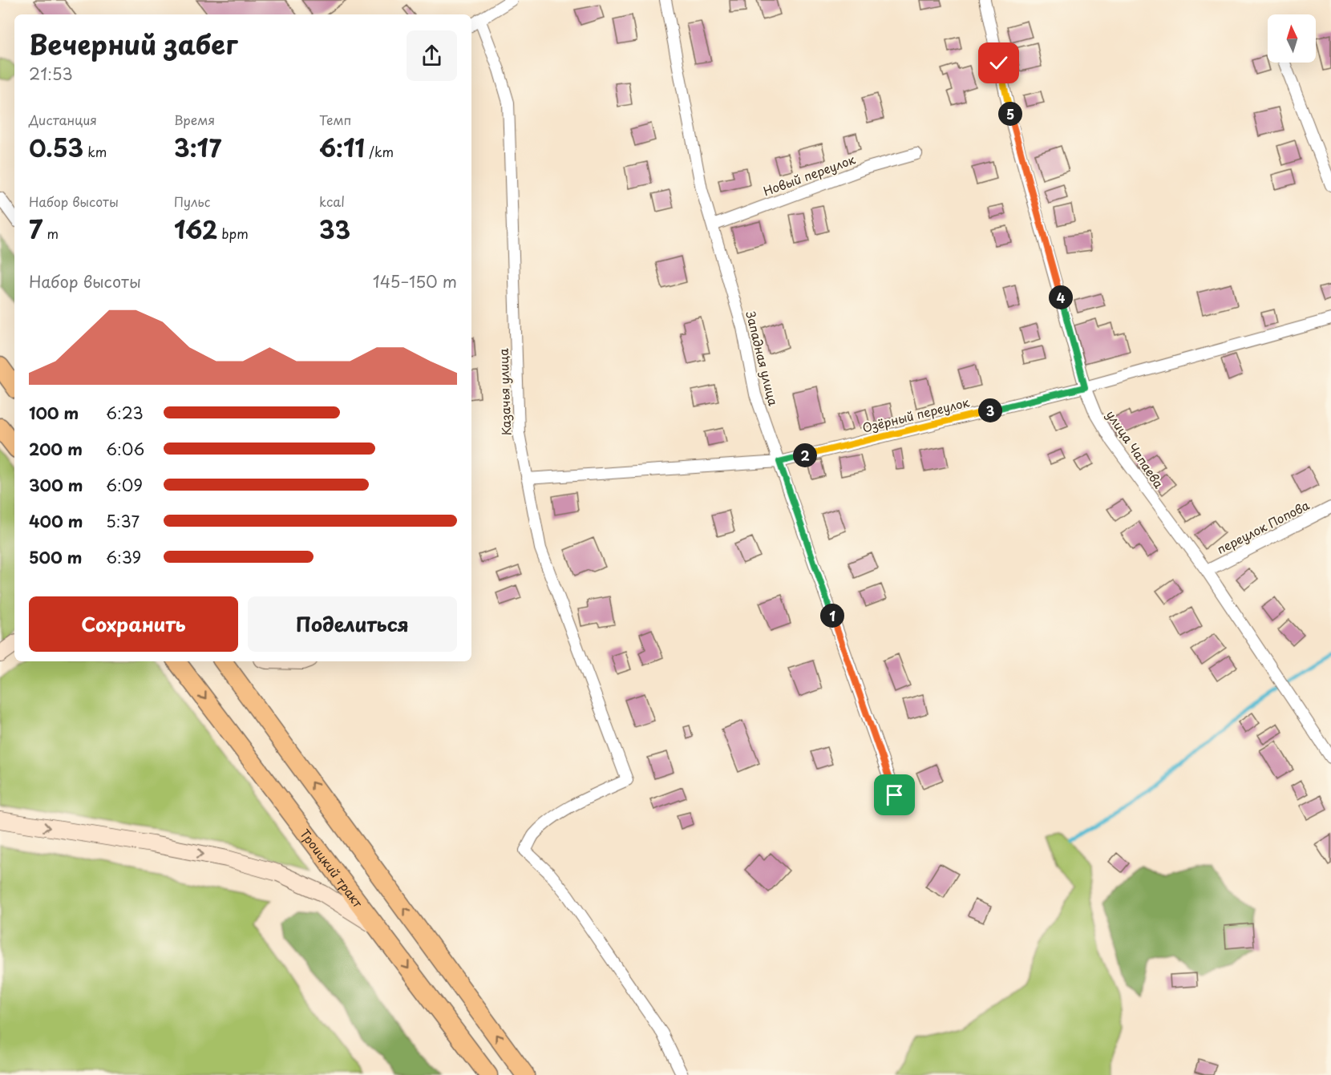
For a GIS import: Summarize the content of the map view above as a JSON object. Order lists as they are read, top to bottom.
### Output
{
  "streets": {
    "main road": ["Троицкий тракт"],
    "street": [
      "Новый переулок",
      "Западная улица",
      "Казачья улица",
      "Озёрный переулок",
      "улица Чапаева",
      "переулок Попова"
    ]
  },
  "crossings": [
    ["Новый переулок", "Западная улица"],
    ["Западная улица", "Озёрный переулок"],
    ["Казачья улица", "Озёрный переулок"],
    ["Озёрный переулок", "улица Чапаева"],
    ["улица Чапаева", "переулок Попова"]
  ],
  "north": "top",
  "page": {
    "heading": ["Вечерний забег", "21:53"],
    "stats": [
      ["Дистанция", "0.53 km"],
      ["Время", "3:17"],
      ["Темп", "6:11 /km"],
      ["Набор высоты", "7 m"],
      ["Пульс", "162 bpm"],
      ["kcal", "33"]
    ],
    "pins": [
      "5",
      "4",
      "3",
      "2",
      "1"
    ],
    "chart": ["Набор высоты", "145–150 m"],
    "list": [
      {
        "name": "100 m",
        "note": "6:23"
      },
      {
        "name": "200 m",
        "note": "6:06"
      },
      {
        "name": "300 m",
        "note": "6:09"
      },
      {
        "name": "400 m",
        "note": "5:37"
      },
      {
        "name": "500 m",
        "note": "6:39"
      }
    ],
    "buttons": ["Сохранить", "Поделиться"]
  }
}
